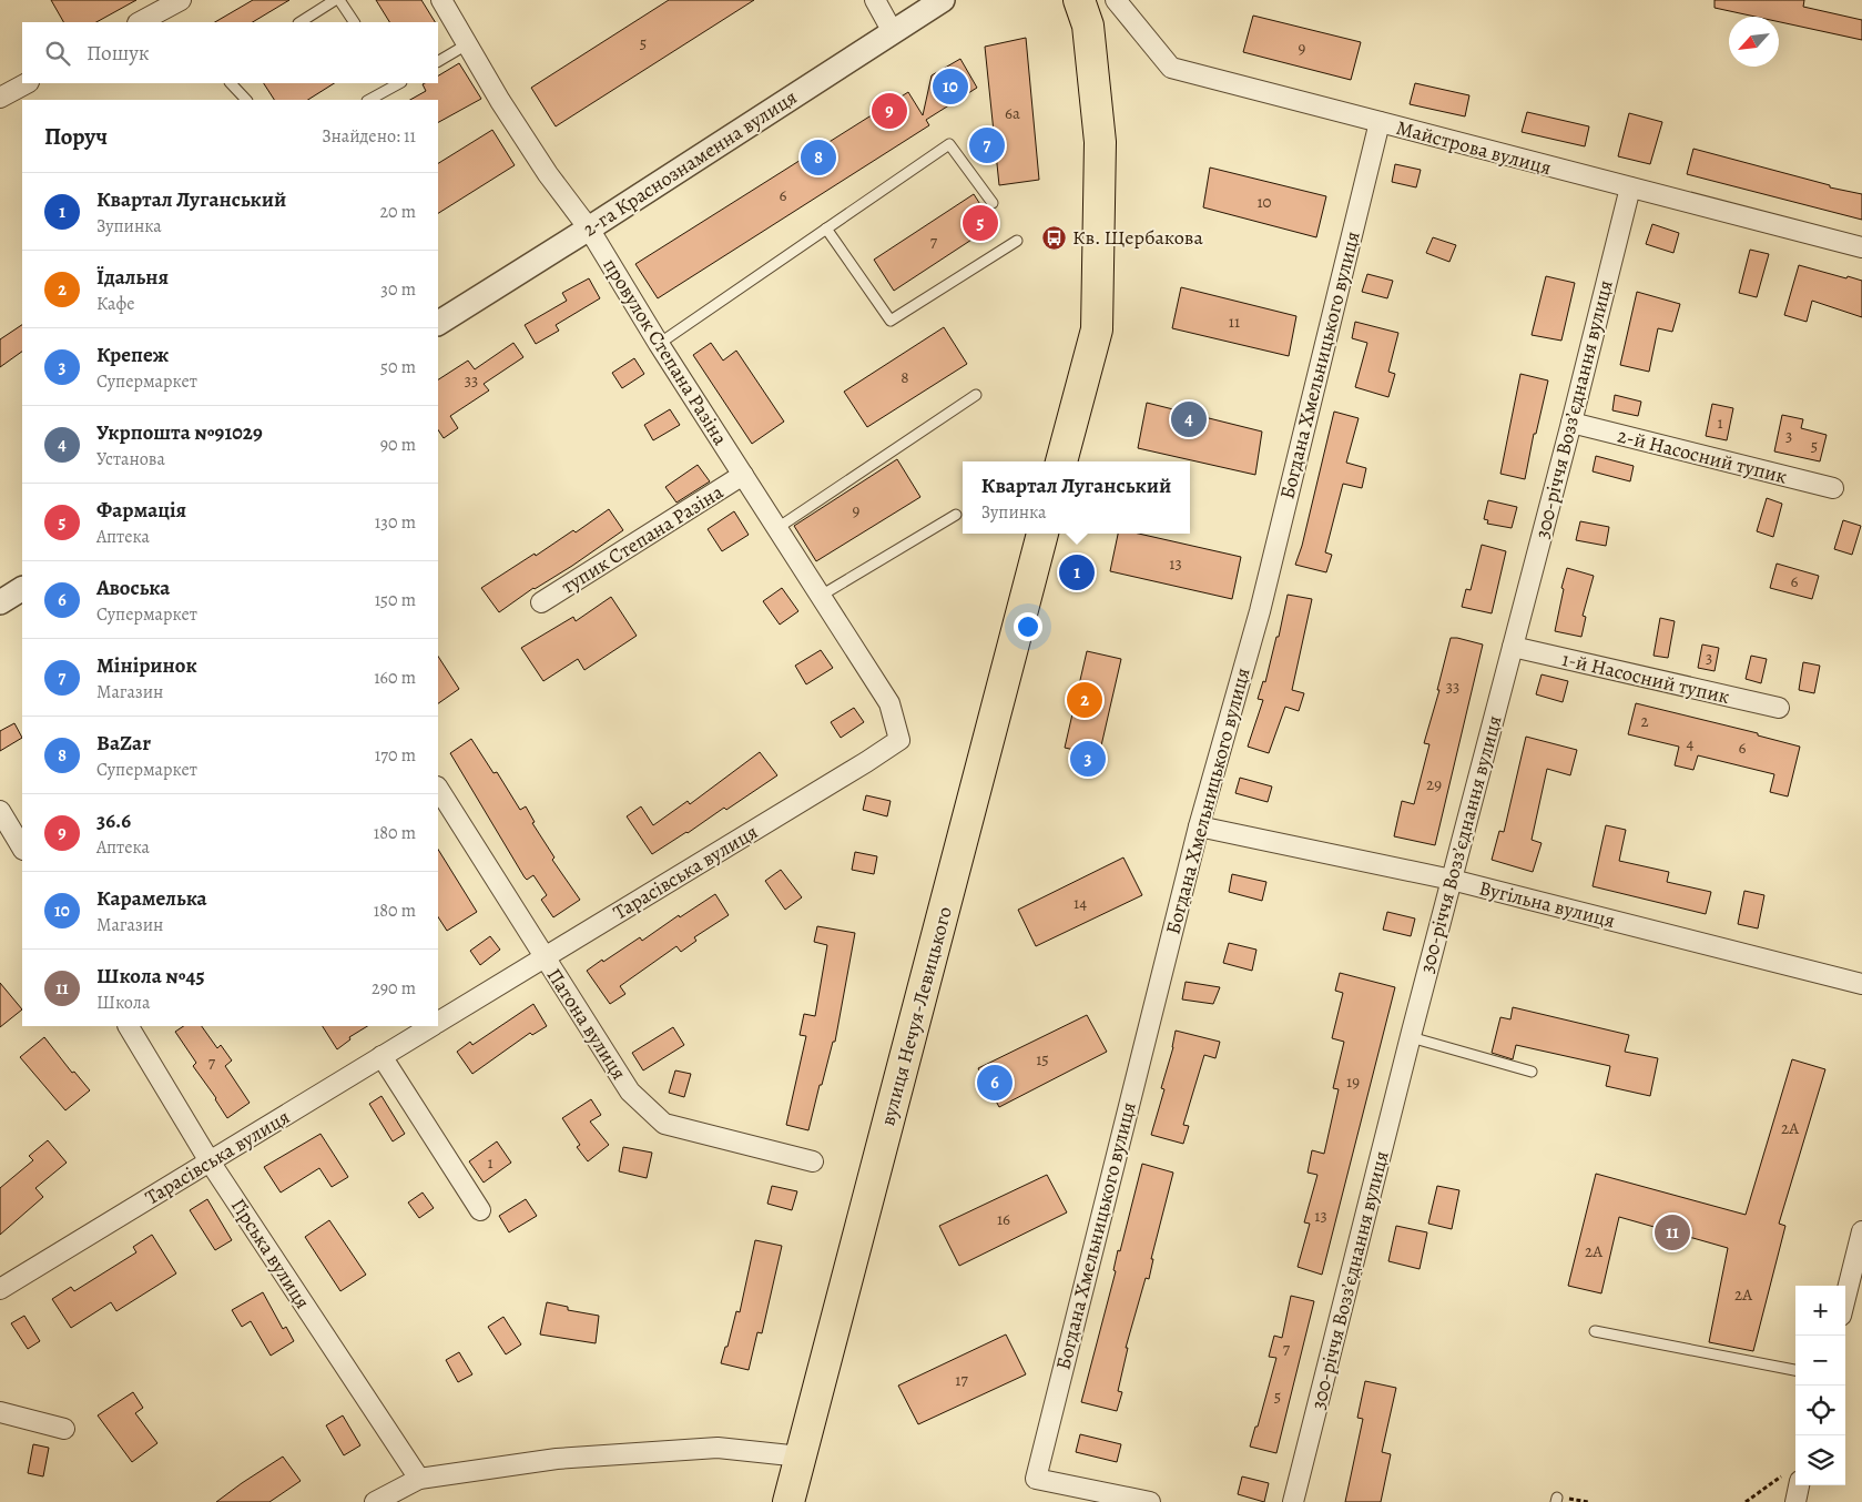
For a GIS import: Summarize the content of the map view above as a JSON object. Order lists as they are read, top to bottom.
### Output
{
  "streets": {
    "main road": ["вулиця Нечуя-Левицького"],
    "street": [
      "Майстрова вулиця",
      "2-га Краснознаменна вулиця",
      "провулок Степана Разіна",
      "Богдана Хмельницького вулиця",
      "300-річчя Возз’єднання вулиця",
      "2-й Насосний тупик",
      "тупик Степана Разіна",
      "1-й Насосний тупик",
      "Тарасівська вулиця",
      "Вугільна вулиця",
      "Патона вулиця",
      "Гірська вулиця"
    ]
  },
  "crossings": [
    ["Майстрова вулиця", "Богдана Хмельницького вулиця"],
    ["Майстрова вулиця", "300-річчя Возз’єднання вулиця"],
    ["2-га Краснознаменна вулиця", "провулок Степана Разіна"],
    ["провулок Степана Разіна", "тупик Степана Разіна"],
    ["провулок Степана Разіна", "Тарасівська вулиця"],
    ["Богдана Хмельницького вулиця", "Вугільна вулиця"],
    ["300-річчя Возз’єднання вулиця", "2-й Насосний тупик"],
    ["300-річчя Возз’єднання вулиця", "1-й Насосний тупик"],
    ["300-річчя Возз’єднання вулиця", "Вугільна вулиця"],
    ["Тарасівська вулиця", "Патона вулиця"],
    ["Тарасівська вулиця", "Гірська вулиця"]
  ],
  "places": {
    "bus stop": ["Кв. Щербакова"]
  },
  "house_numbers": [
    "5",
    "9",
    "6а",
    "6",
    "10",
    "7",
    "11",
    "8",
    "33",
    "1",
    "3",
    "5",
    "9",
    "13",
    "6",
    "3",
    "33",
    "2",
    "4",
    "6",
    "29",
    "14",
    "15",
    "7",
    "19",
    "2А",
    "1",
    "13",
    "16",
    "2А",
    "2А",
    "7",
    "17",
    "5"
  ],
  "north": "bottom left",
  "page": {
    "search": "Пошук",
    "pins": [
      "10",
      "9",
      "7",
      "8",
      "5",
      "4",
      "1",
      "2",
      "3",
      "6",
      "11"
    ],
    "heading": ["Поруч", "Знайдено: 11"],
    "list": [
      {
        "mark": "1",
        "name": "Квартал Луганський",
        "note": "Зупинка",
        "value": "20 m"
      },
      {
        "mark": "2",
        "name": "Їдальня",
        "note": "Кафе",
        "value": "30 m"
      },
      {
        "mark": "3",
        "name": "Крепеж",
        "note": "Супермаркет",
        "value": "50 m"
      },
      {
        "mark": "4",
        "name": "Укрпошта №91029",
        "note": "Установа",
        "value": "90 m"
      },
      {
        "mark": "5",
        "name": "Фармація",
        "note": "Аптека",
        "value": "130 m"
      },
      {
        "mark": "6",
        "name": "Авоська",
        "note": "Супермаркет",
        "value": "150 m"
      },
      {
        "mark": "7",
        "name": "Мініринок",
        "note": "Магазин",
        "value": "160 m"
      },
      {
        "mark": "8",
        "name": "BaZar",
        "note": "Супермаркет",
        "value": "170 m"
      },
      {
        "mark": "9",
        "name": "36.6",
        "note": "Аптека",
        "value": "180 m"
      },
      {
        "mark": "10",
        "name": "Карамелька",
        "note": "Магазин",
        "value": "180 m"
      },
      {
        "mark": "11",
        "name": "Школа №45",
        "note": "Школа",
        "value": "290 m"
      }
    ],
    "popup": ["Квартал Луганський", "Зупинка"],
    "map_buttons": ["+", "−"]
  }
}
